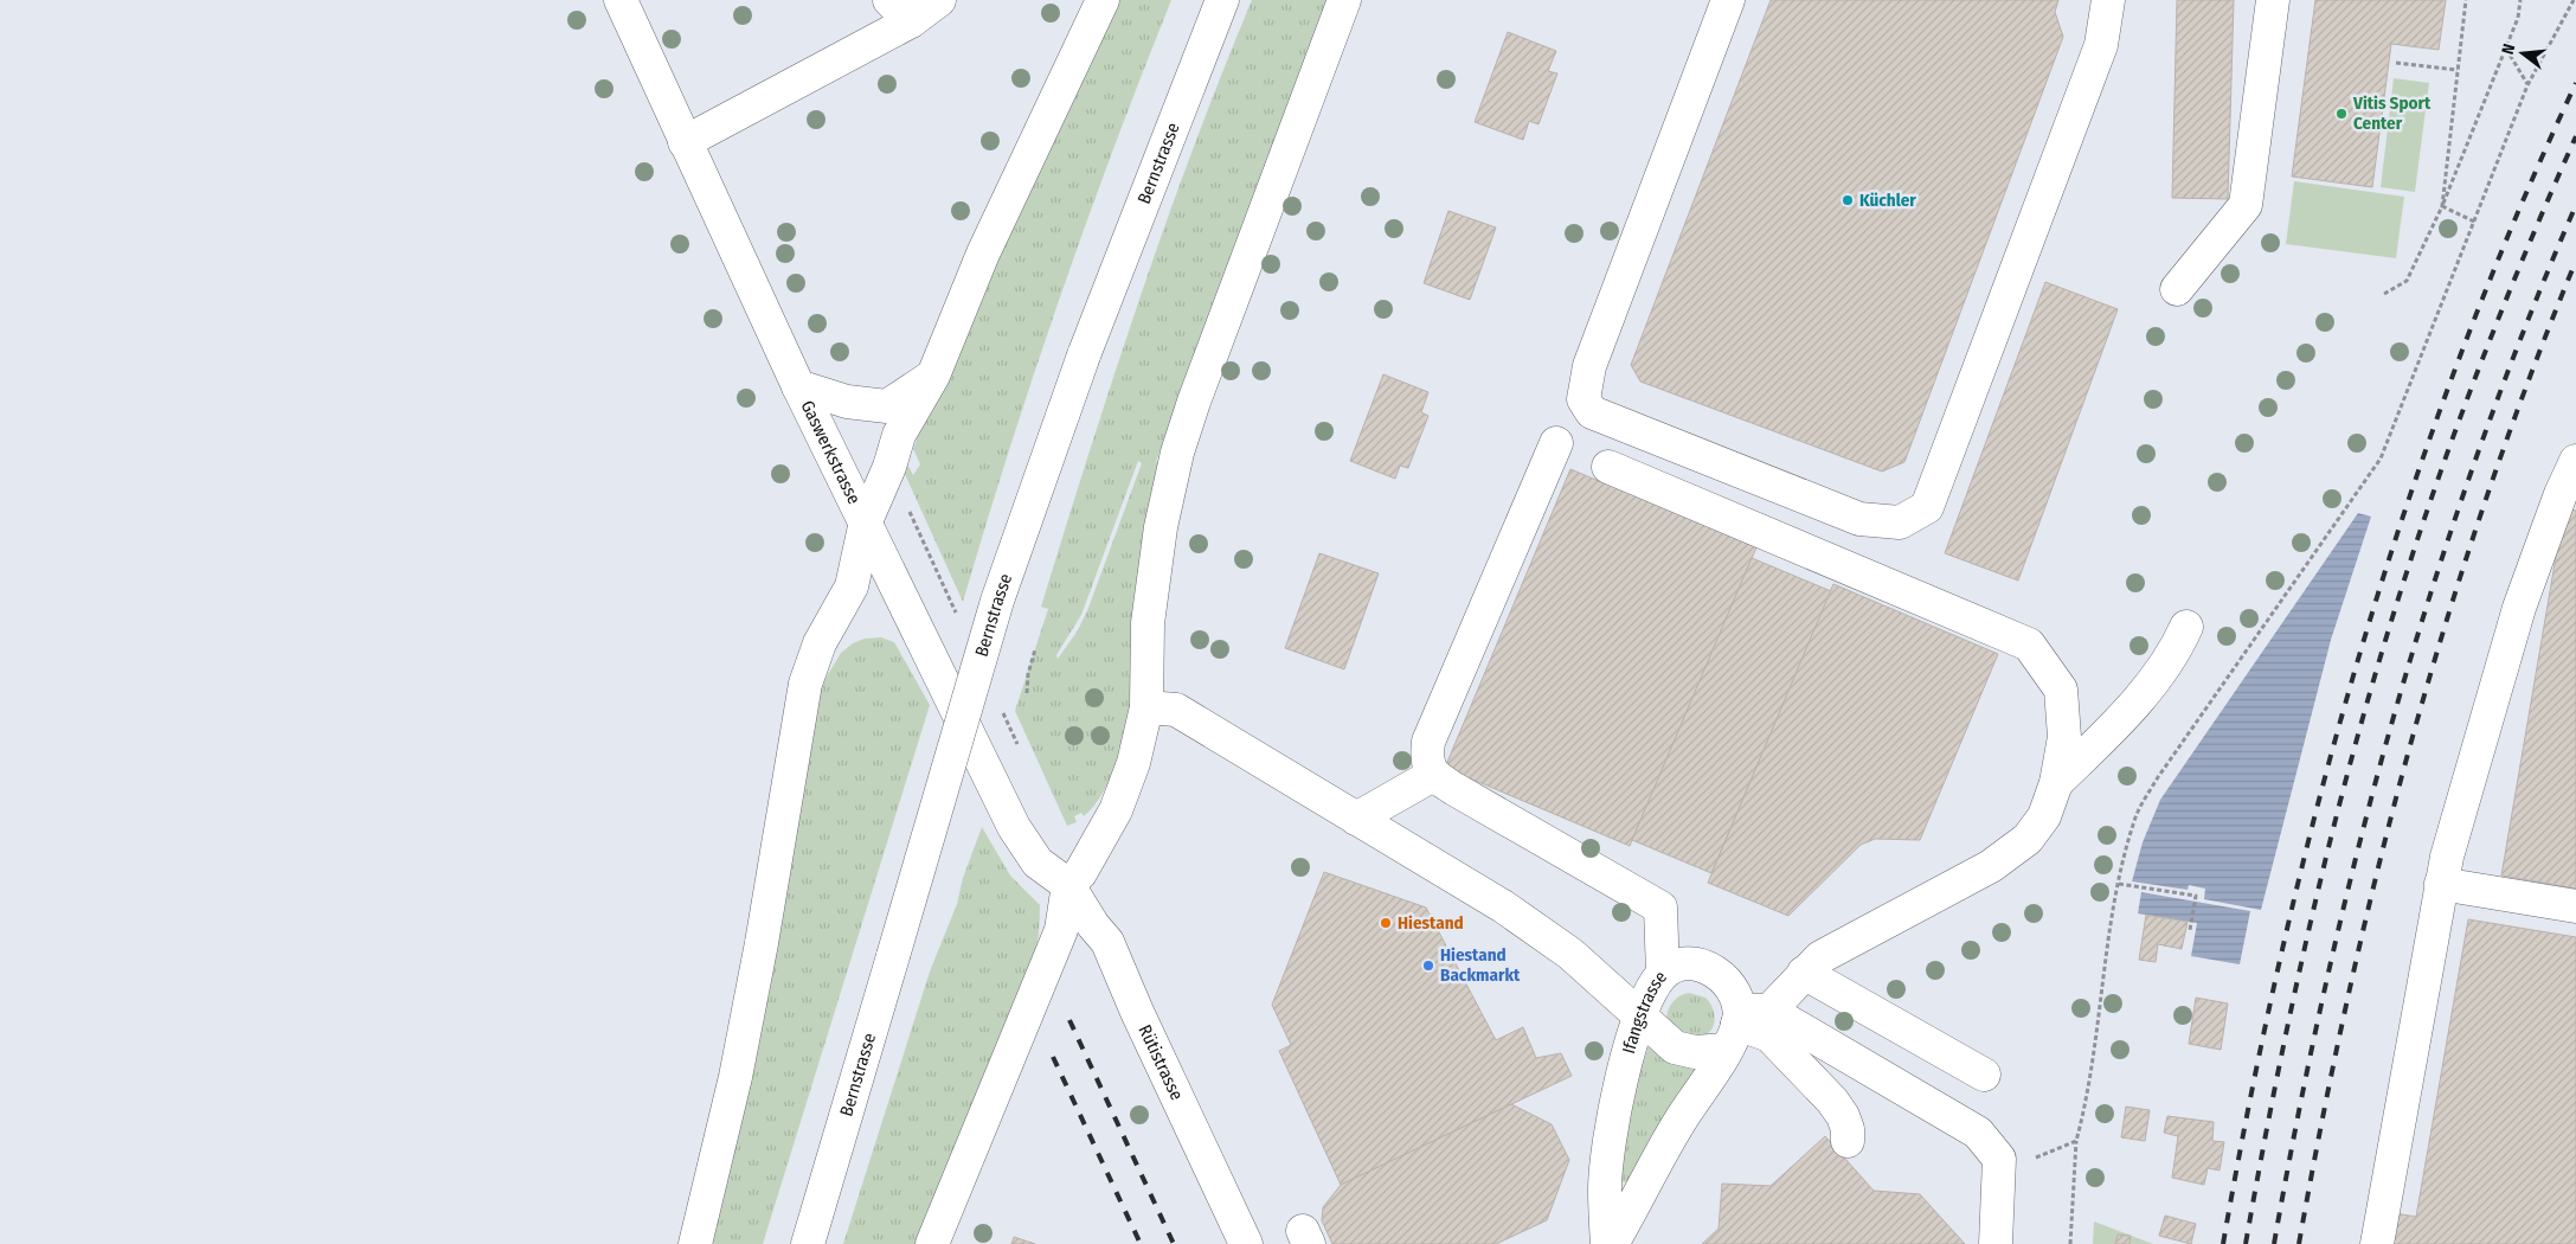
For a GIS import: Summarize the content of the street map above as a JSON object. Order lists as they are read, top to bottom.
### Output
{
  "streets": {
    "street": [
      "Bernstrasse",
      "Gaswerkstrasse",
      "Ifangstrasse",
      "Rütistrasse"
    ]
  },
  "crossings": [
    ["Gaswerkstrasse", "Rütistrasse"]
  ],
  "places": [
    "Vitis Sport Center",
    "Küchler",
    "Hiestand",
    "Hiestand Backmarkt"
  ],
  "north": "left"
}
